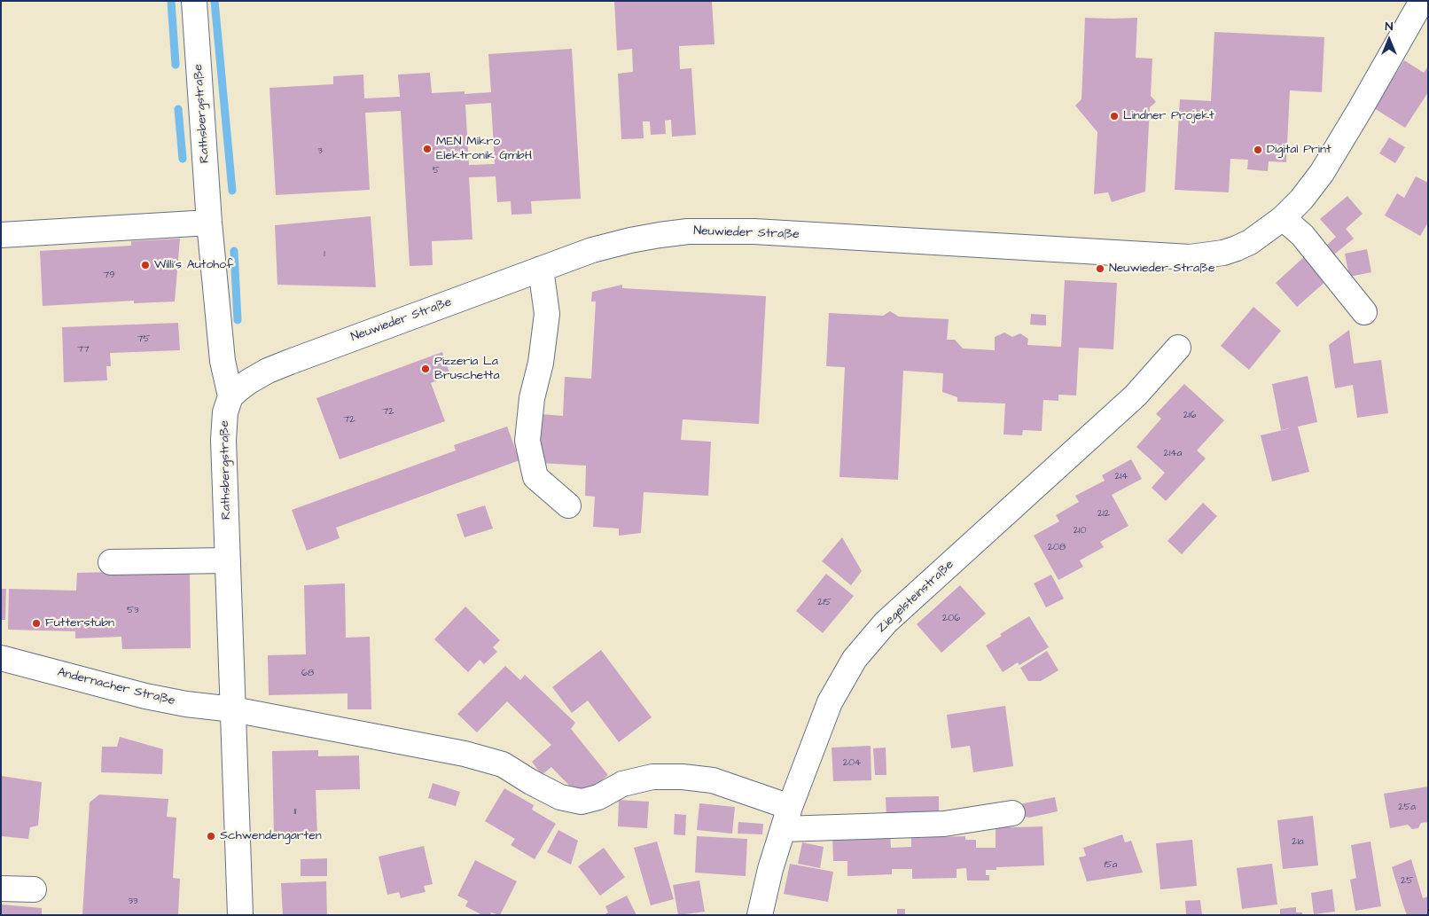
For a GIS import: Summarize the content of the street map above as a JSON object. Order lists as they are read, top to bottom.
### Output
{
  "streets": {
    "street": [
      "Rathsbergstraße",
      "Neuwieder Straße",
      "Ziegelsteinstraße",
      "Andernacher Straße"
    ]
  },
  "crossings": [
    ["Rathsbergstraße", "Neuwieder Straße"],
    ["Rathsbergstraße", "Andernacher Straße"]
  ],
  "places": [
    "Lindner Projekt",
    "MEN Mikro Elektronik GmbH",
    "Digital Print",
    "Willi's Autohof",
    "Neuwieder Straße",
    "Pizzeria La Bruschetta",
    "Futterstubn",
    "Schwendengarten"
  ],
  "house_numbers": [
    "3",
    "5",
    "1",
    "79",
    "75",
    "77",
    "72",
    "216",
    "72",
    "214a",
    "214",
    "212",
    "210",
    "208",
    "215",
    "53",
    "206",
    "68",
    "204",
    "25a",
    "11",
    "21a",
    "15a",
    "25",
    "33"
  ],
  "north": "top"
}
